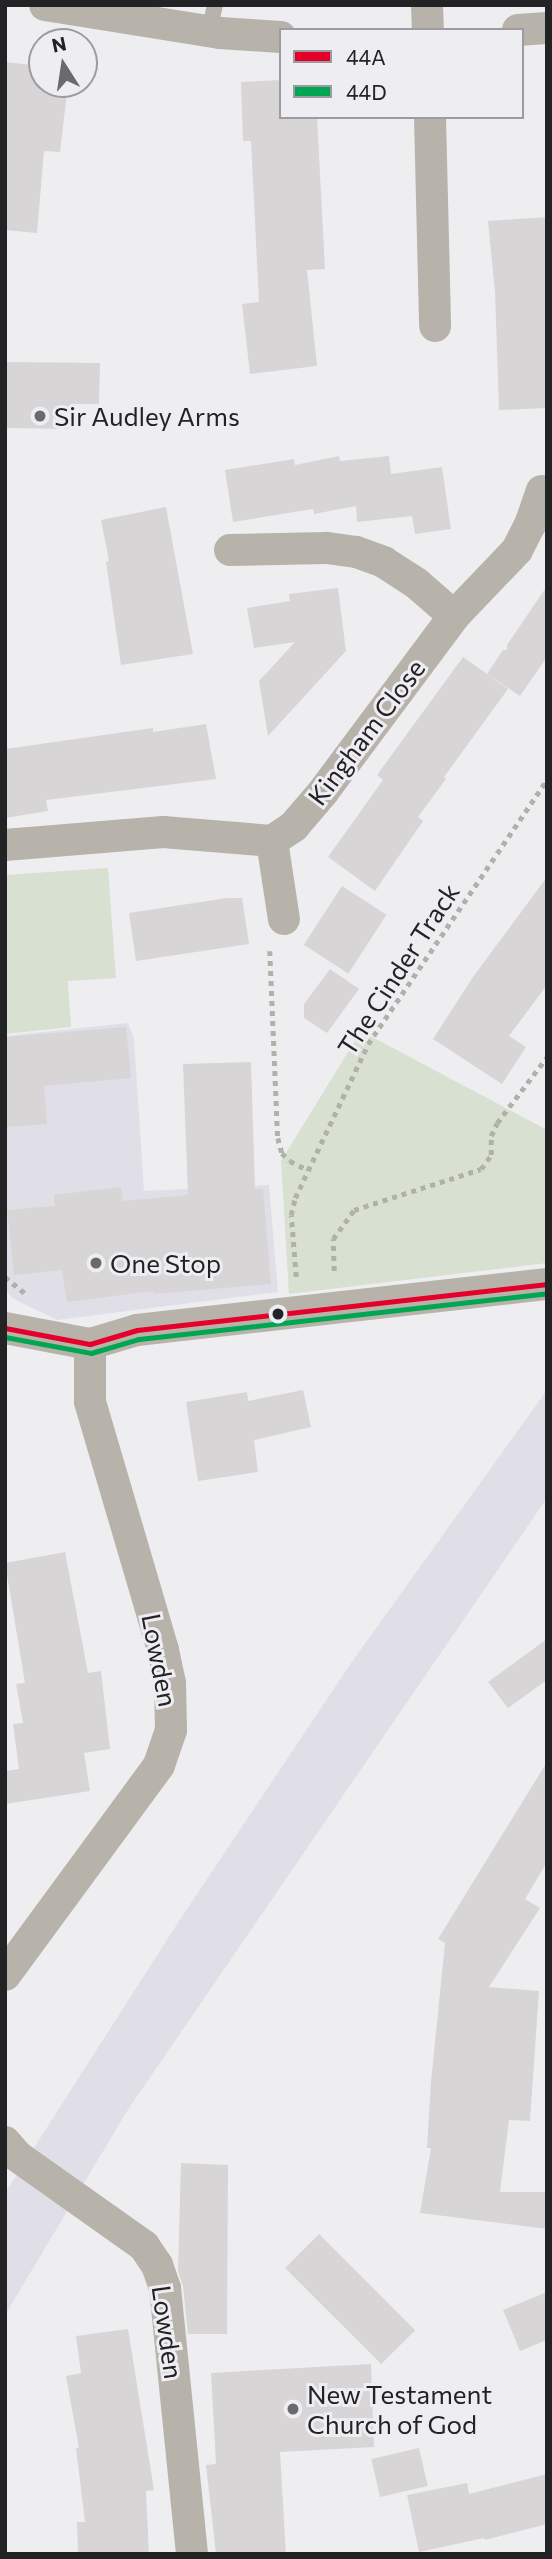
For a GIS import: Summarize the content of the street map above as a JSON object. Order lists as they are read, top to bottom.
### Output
{
  "streets": {
    "street": ["Kingham Close", "Lowden"],
    "path": ["The Cinder Track"]
  },
  "places": ["Sir Audley Arms", "One Stop", "New Testament Church of God"],
  "lines": ["transit line 44A", "transit line 44D"],
  "legend": ["44A", "44D"],
  "north": "top"
}
